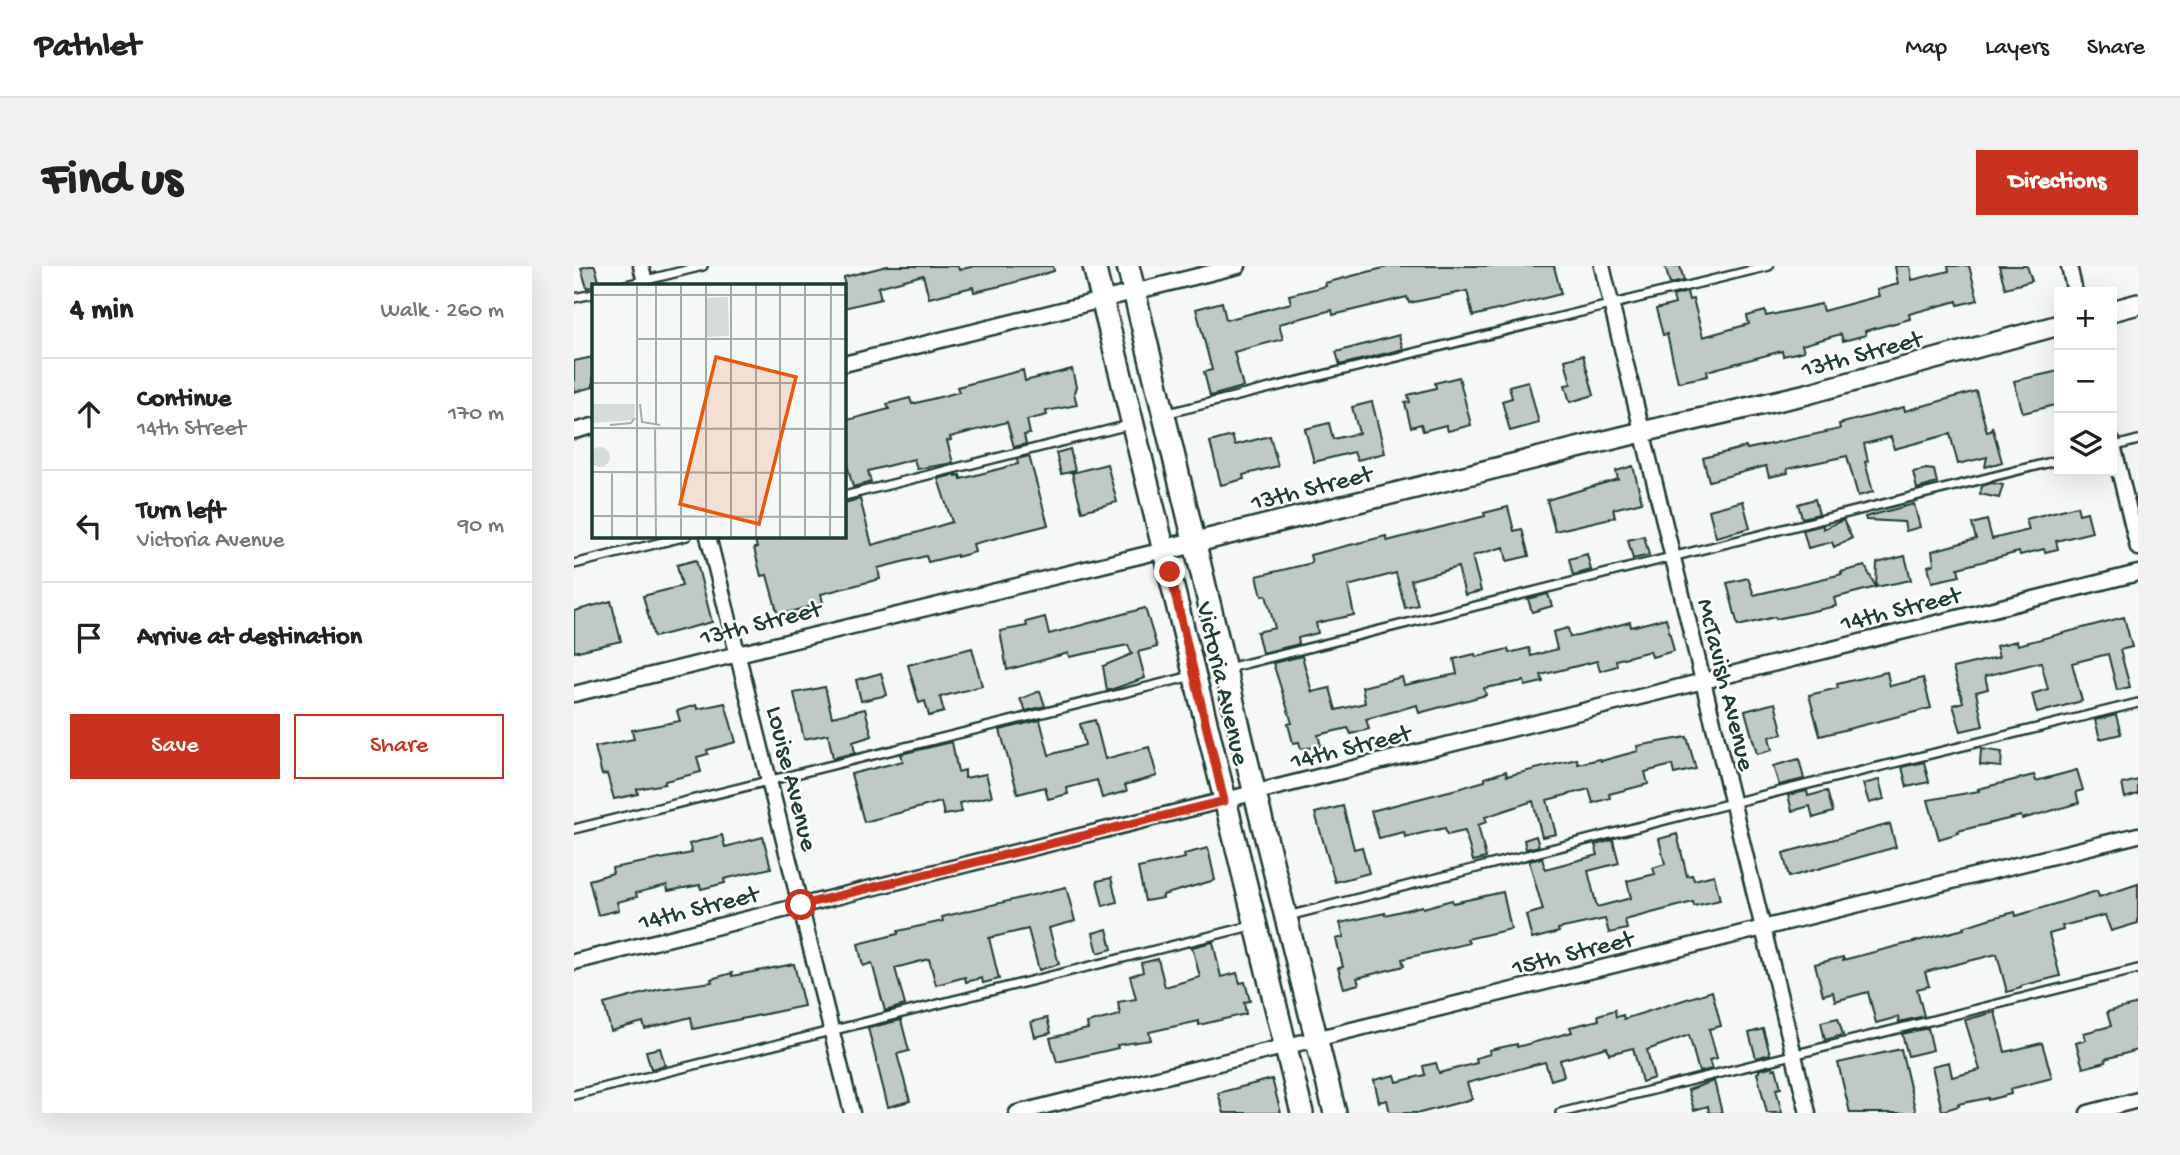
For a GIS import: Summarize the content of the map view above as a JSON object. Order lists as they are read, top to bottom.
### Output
{
  "streets": {
    "main road": ["Victoria Avenue"],
    "street": [
      "13th Street",
      "14th Street",
      "McTavish Avenue",
      "Louise Avenue",
      "15th Street"
    ]
  },
  "crossings": [
    ["13th Street", "Victoria Avenue"],
    ["13th Street", "McTavish Avenue"],
    ["13th Street", "Louise Avenue"],
    ["14th Street", "Victoria Avenue"],
    ["14th Street", "McTavish Avenue"],
    ["14th Street", "Louise Avenue"],
    ["Victoria Avenue", "15th Street"],
    ["McTavish Avenue", "15th Street"]
  ],
  "page": {
    "header": "Pathlet",
    "nav": ["Map", "Layers", "Share"],
    "buttons": [
      "Directions",
      ["Save", "Share"]
    ],
    "title": "Find us",
    "heading": ["4 min", "Walk · 260 m"],
    "map_buttons": ["+", "−"],
    "list": [
      ["Continue", "14th Street", "170 m"],
      ["Turn left", "Victoria Avenue", "90 m"],
      "Arrive at destination"
    ]
  }
}
